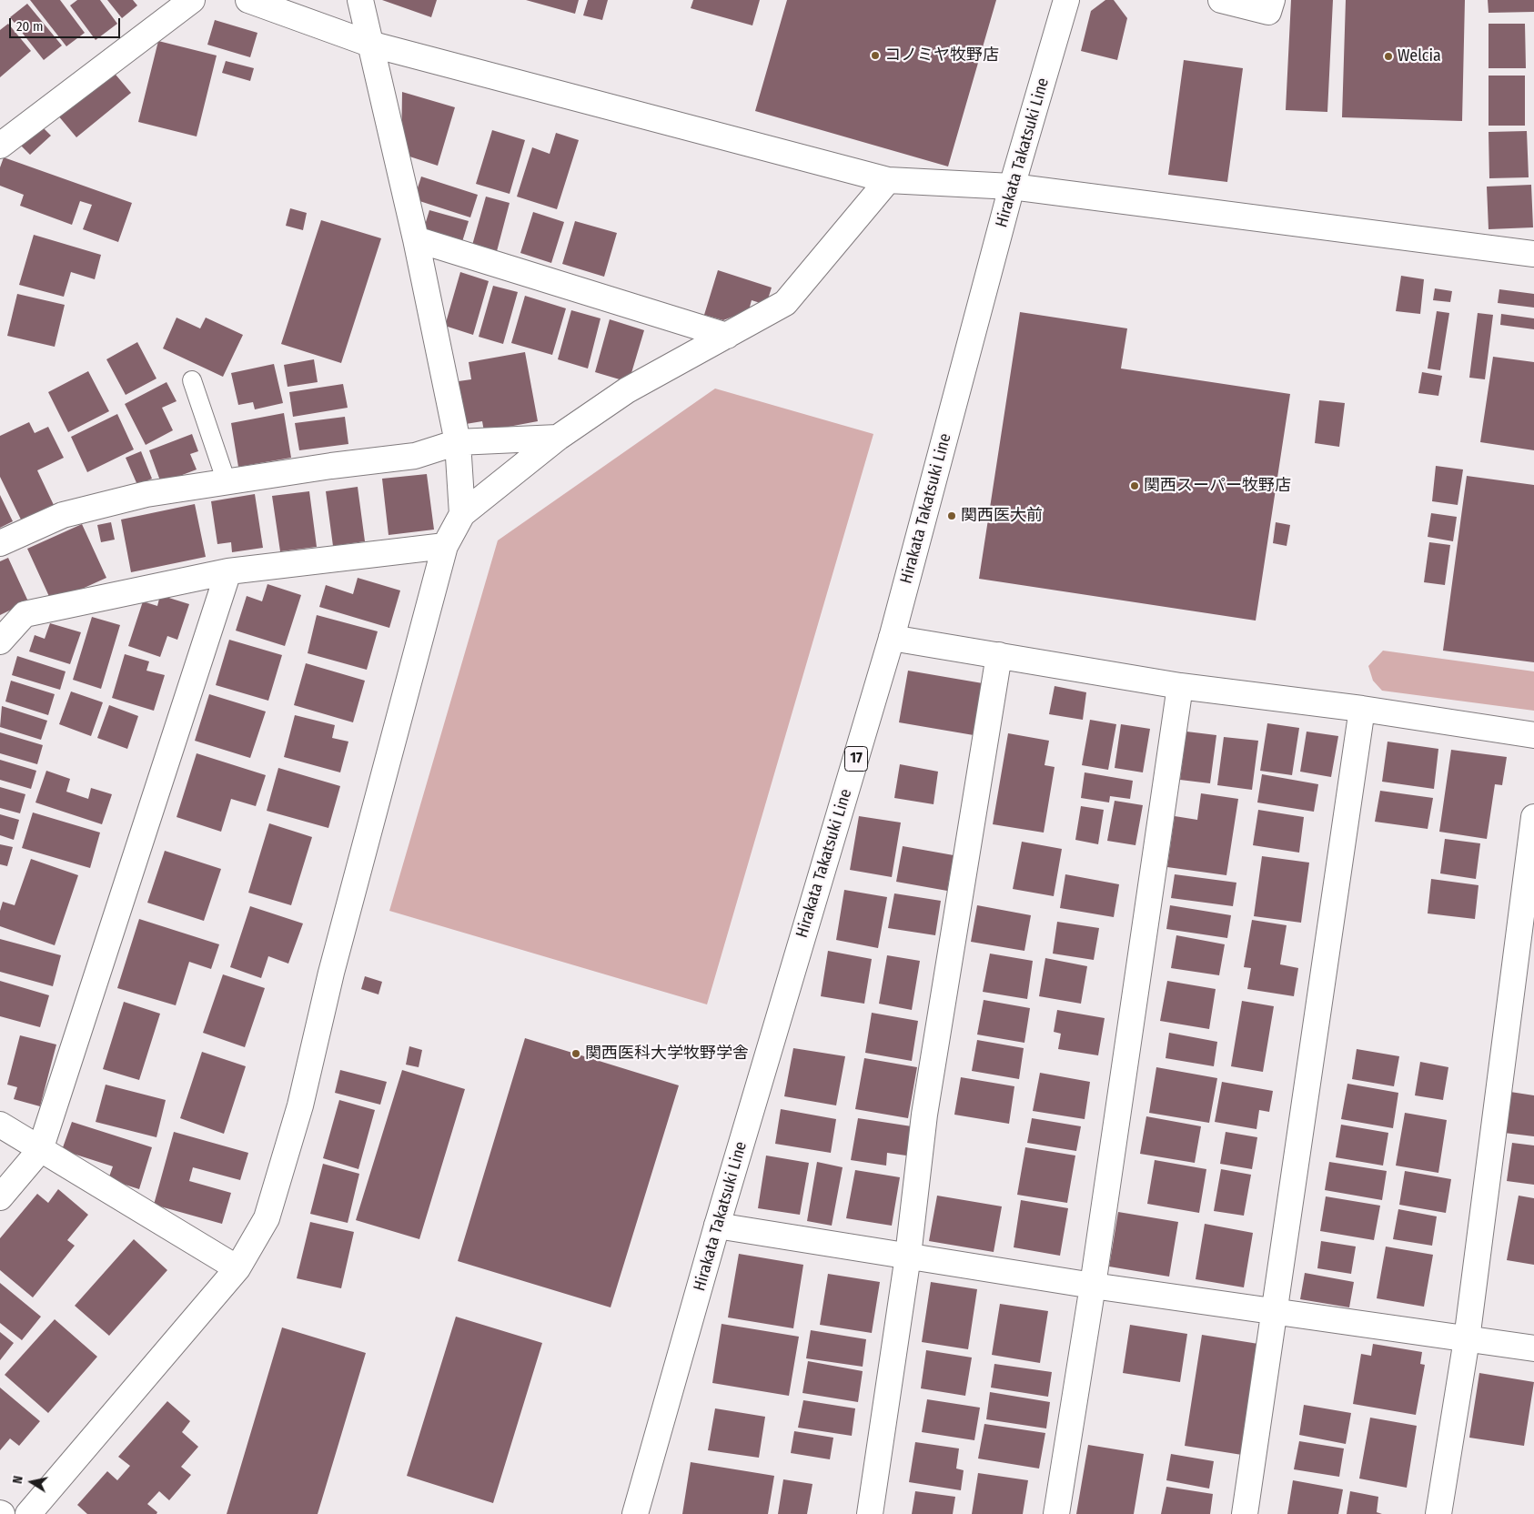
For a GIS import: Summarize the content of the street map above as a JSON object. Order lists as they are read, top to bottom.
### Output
{
  "streets": {
    "street": ["Hirakata Takatsuki Line", "17"]
  },
  "places": [
    "コノミヤ牧野店",
    "Welcia",
    "関西スーパー牧野店",
    "関西医大前",
    "関西医科大学牧野学舎"
  ],
  "scale_bar": "20 m",
  "north": "left"
}
